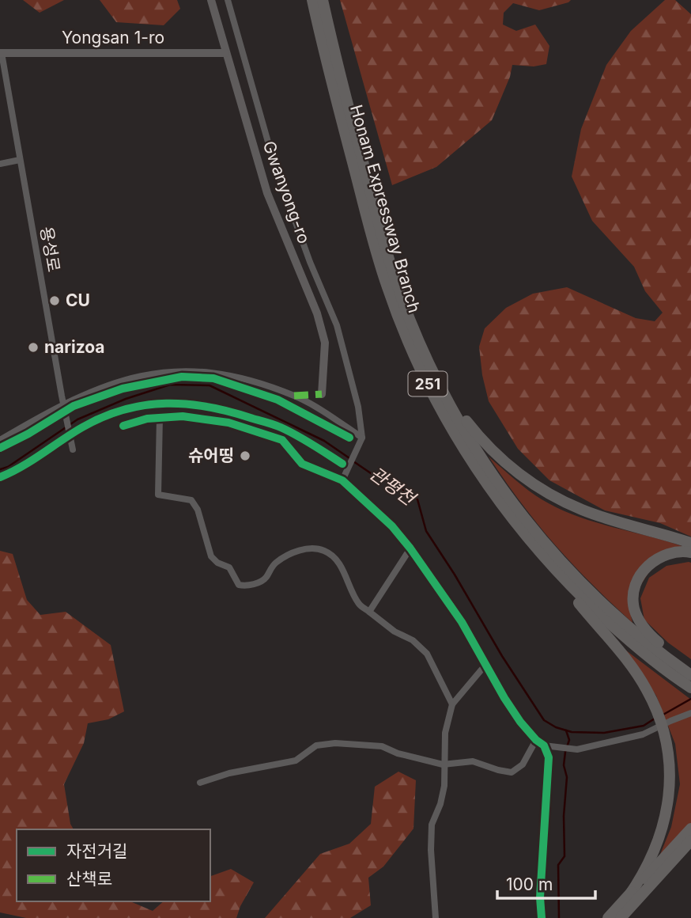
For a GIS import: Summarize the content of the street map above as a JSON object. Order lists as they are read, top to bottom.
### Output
{
  "streets": {
    "highway": ["Honam Expressway Branch", "251"],
    "main road": ["Yongsan 1-ro", "Gwanyong-ro"],
    "street": ["용성로"]
  },
  "crossings": [
    ["Yongsan 1-ro", "Gwanyong-ro"],
    ["Yongsan 1-ro", "용성로"]
  ],
  "water": ["관평천"],
  "places": ["CU", "narizoa", "슈어띵"],
  "legend": ["자전거길", "산책로"],
  "scale_bar": "100 m"
}
